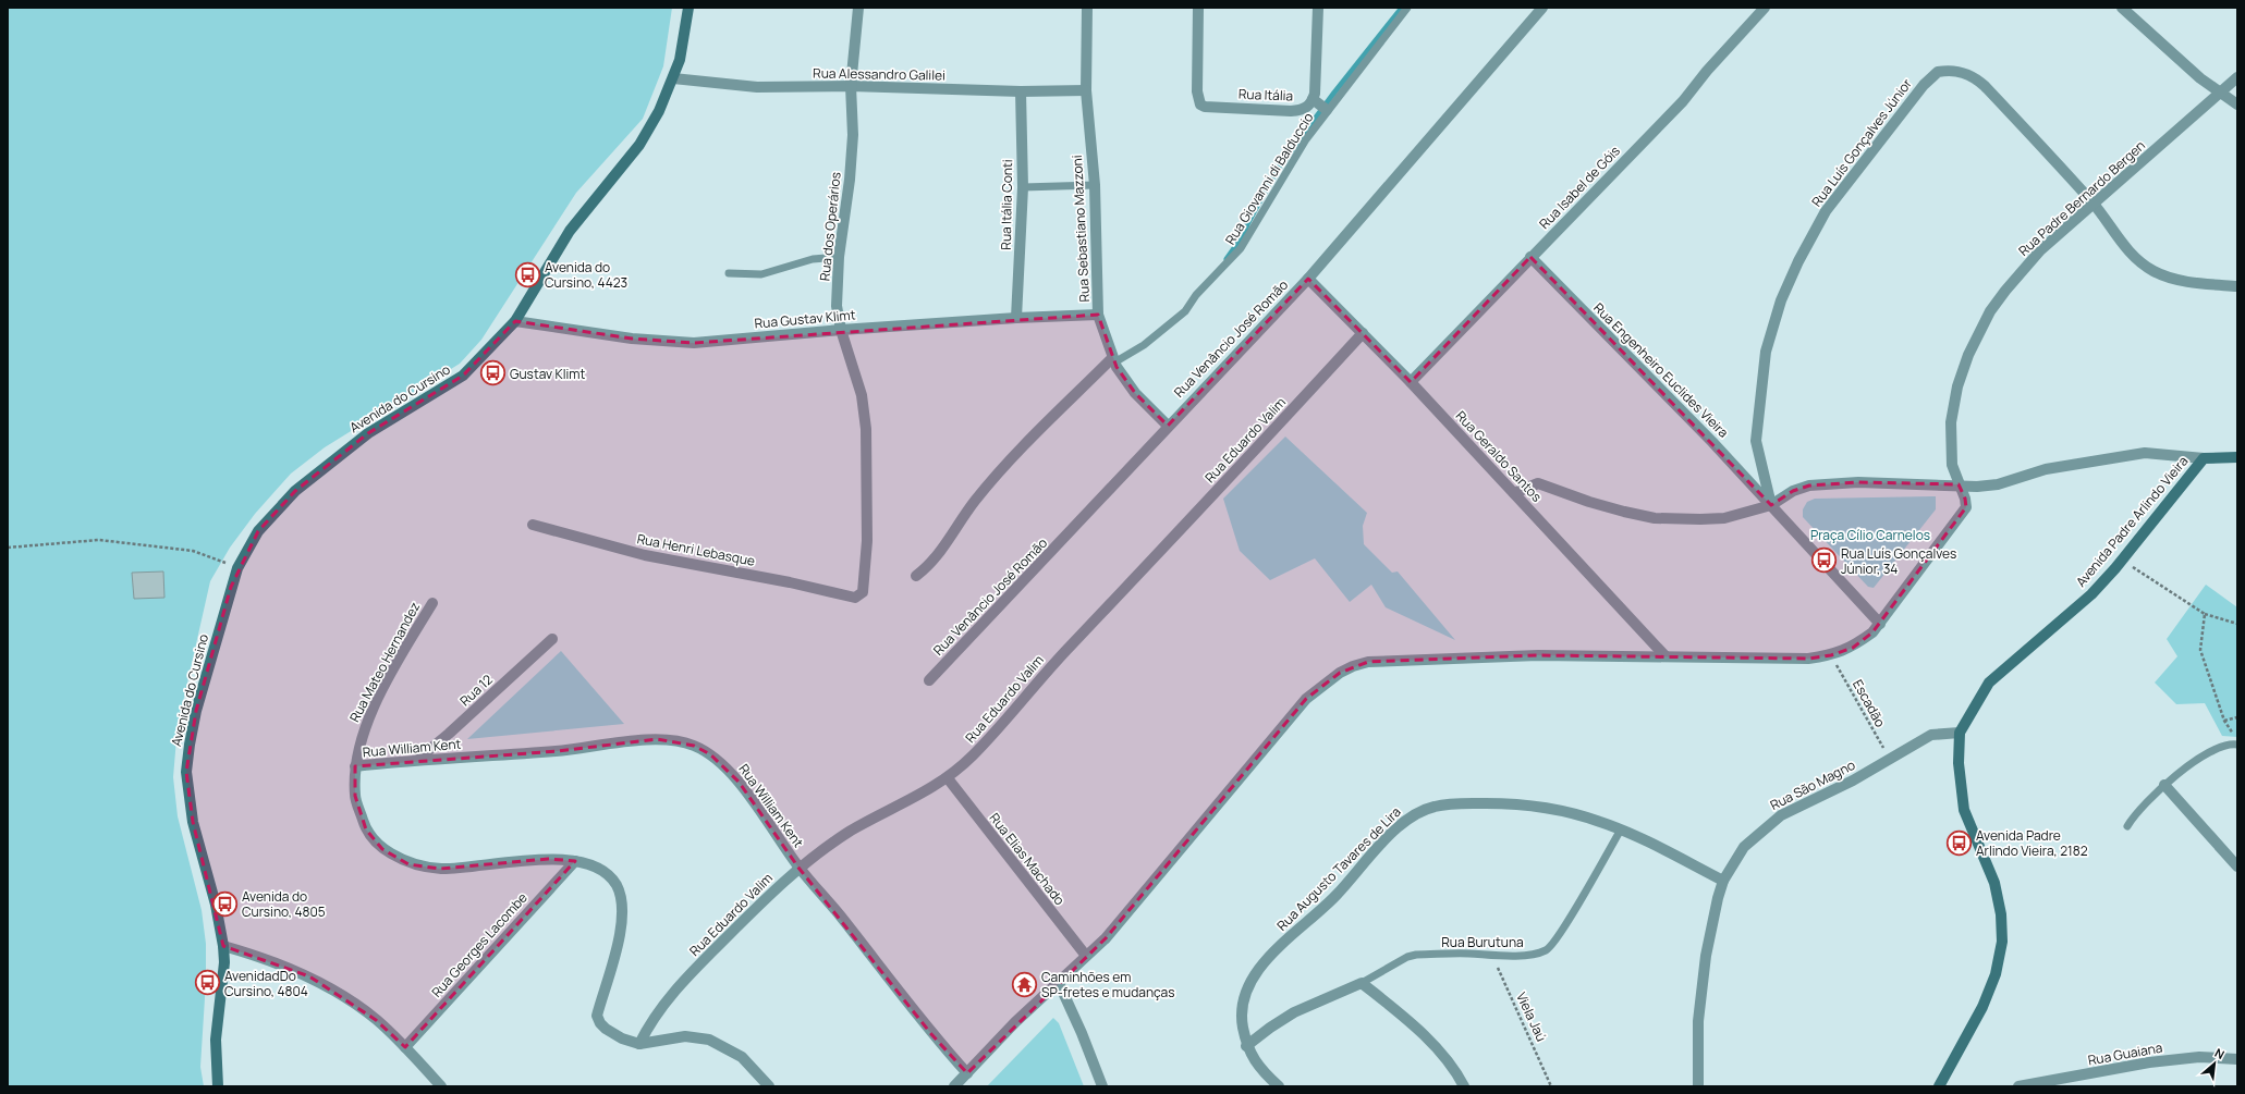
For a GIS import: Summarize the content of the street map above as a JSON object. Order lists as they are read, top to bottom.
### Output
{
  "streets": {
    "main road": ["Avenida do Cursino", "Avenida Padre Arlindo Vieira"],
    "street": [
      "Rua Alessandro Galilei",
      "Rua Itália",
      "Rua Luís Gonçalves Júnior",
      "Rua Isabel de Góis",
      "Rua Padre Bernardo Bergen",
      "Rua Itália Conti",
      "Rua dos Operários",
      "Rua Sebastiano Mazzoni",
      "Rua Gustav Klimt",
      "Rua Venâncio José Romão",
      "Rua Engenheiro Euclides Vieira",
      "Rua Eduardo Valim",
      "Rua Geraldo Santos",
      "Rua Henri Lebasque",
      "Rua Mateo Hernandez",
      "Rua 12",
      "Rua William Kent",
      "Rua São Magno",
      "Rua Elias Machado",
      "Rua Augusto Tavares de Lira",
      "Rua Georges Lacombe",
      "Rua Guaiana"
    ],
    "lane": ["Rua Giovanni di Balduccio", "Rua Burutuna"],
    "path": ["Escadão", "Viela Jaú"]
  },
  "crossings": [
    ["Rua Alessandro Galilei", "Rua Itália Conti"],
    ["Rua Alessandro Galilei", "Rua dos Operários"],
    ["Rua Alessandro Galilei", "Rua Sebastiano Mazzoni"],
    ["Rua Alessandro Galilei", "Avenida do Cursino"],
    ["Rua Luís Gonçalves Júnior", "Rua Padre Bernardo Bergen"],
    ["Rua Luís Gonçalves Júnior", "Rua Engenheiro Euclides Vieira"],
    ["Rua Giovanni di Balduccio", "Rua Sebastiano Mazzoni"],
    ["Rua Isabel de Góis", "Rua Engenheiro Euclides Vieira"],
    ["Rua Isabel de Góis", "Rua Geraldo Santos"],
    ["Rua Itália Conti", "Rua Gustav Klimt"],
    ["Rua dos Operários", "Rua Gustav Klimt"],
    ["Rua dos Operários", "Rua Henri Lebasque"],
    ["Rua Sebastiano Mazzoni", "Rua Gustav Klimt"],
    ["Rua Sebastiano Mazzoni", "Rua Venâncio José Romão"],
    ["Rua Gustav Klimt", "Avenida do Cursino"],
    ["Rua Venâncio José Romão", "Rua Geraldo Santos"],
    ["Rua Eduardo Valim", "Rua Geraldo Santos"],
    ["Rua Eduardo Valim", "Rua Mateo Hernandez"],
    ["Rua Eduardo Valim", "Rua William Kent"],
    ["Rua Eduardo Valim", "Rua Elias Machado"],
    ["Avenida Padre Arlindo Vieira", "Rua São Magno"],
    ["Rua Mateo Hernandez", "Rua William Kent"],
    ["Rua Mateo Hernandez", "Rua Georges Lacombe"],
    ["Rua 12", "Rua William Kent"],
    ["Escadão", "Rua São Magno"],
    ["Rua São Magno", "Rua Augusto Tavares de Lira"],
    ["Rua Augusto Tavares de Lira", "Rua Burutuna"],
    ["Rua Burutuna", "Viela Jaú"]
  ],
  "parks": ["Praça Cílio Carnelos"],
  "places": {
    "bus stop": [
      "Avenida do Cursino, 4423",
      "Gustav Klimt",
      "Rua Luís Gonçalves Júnior, 34",
      "Avenida Padre Arlindo Vieira, 2182",
      "Avenida do Cursino, 4805",
      "AvenidadDo Cursino, 4804"
    ],
    "temple": ["Caminhões em SP-fretes e mudanças"]
  },
  "north": "top right"
}
